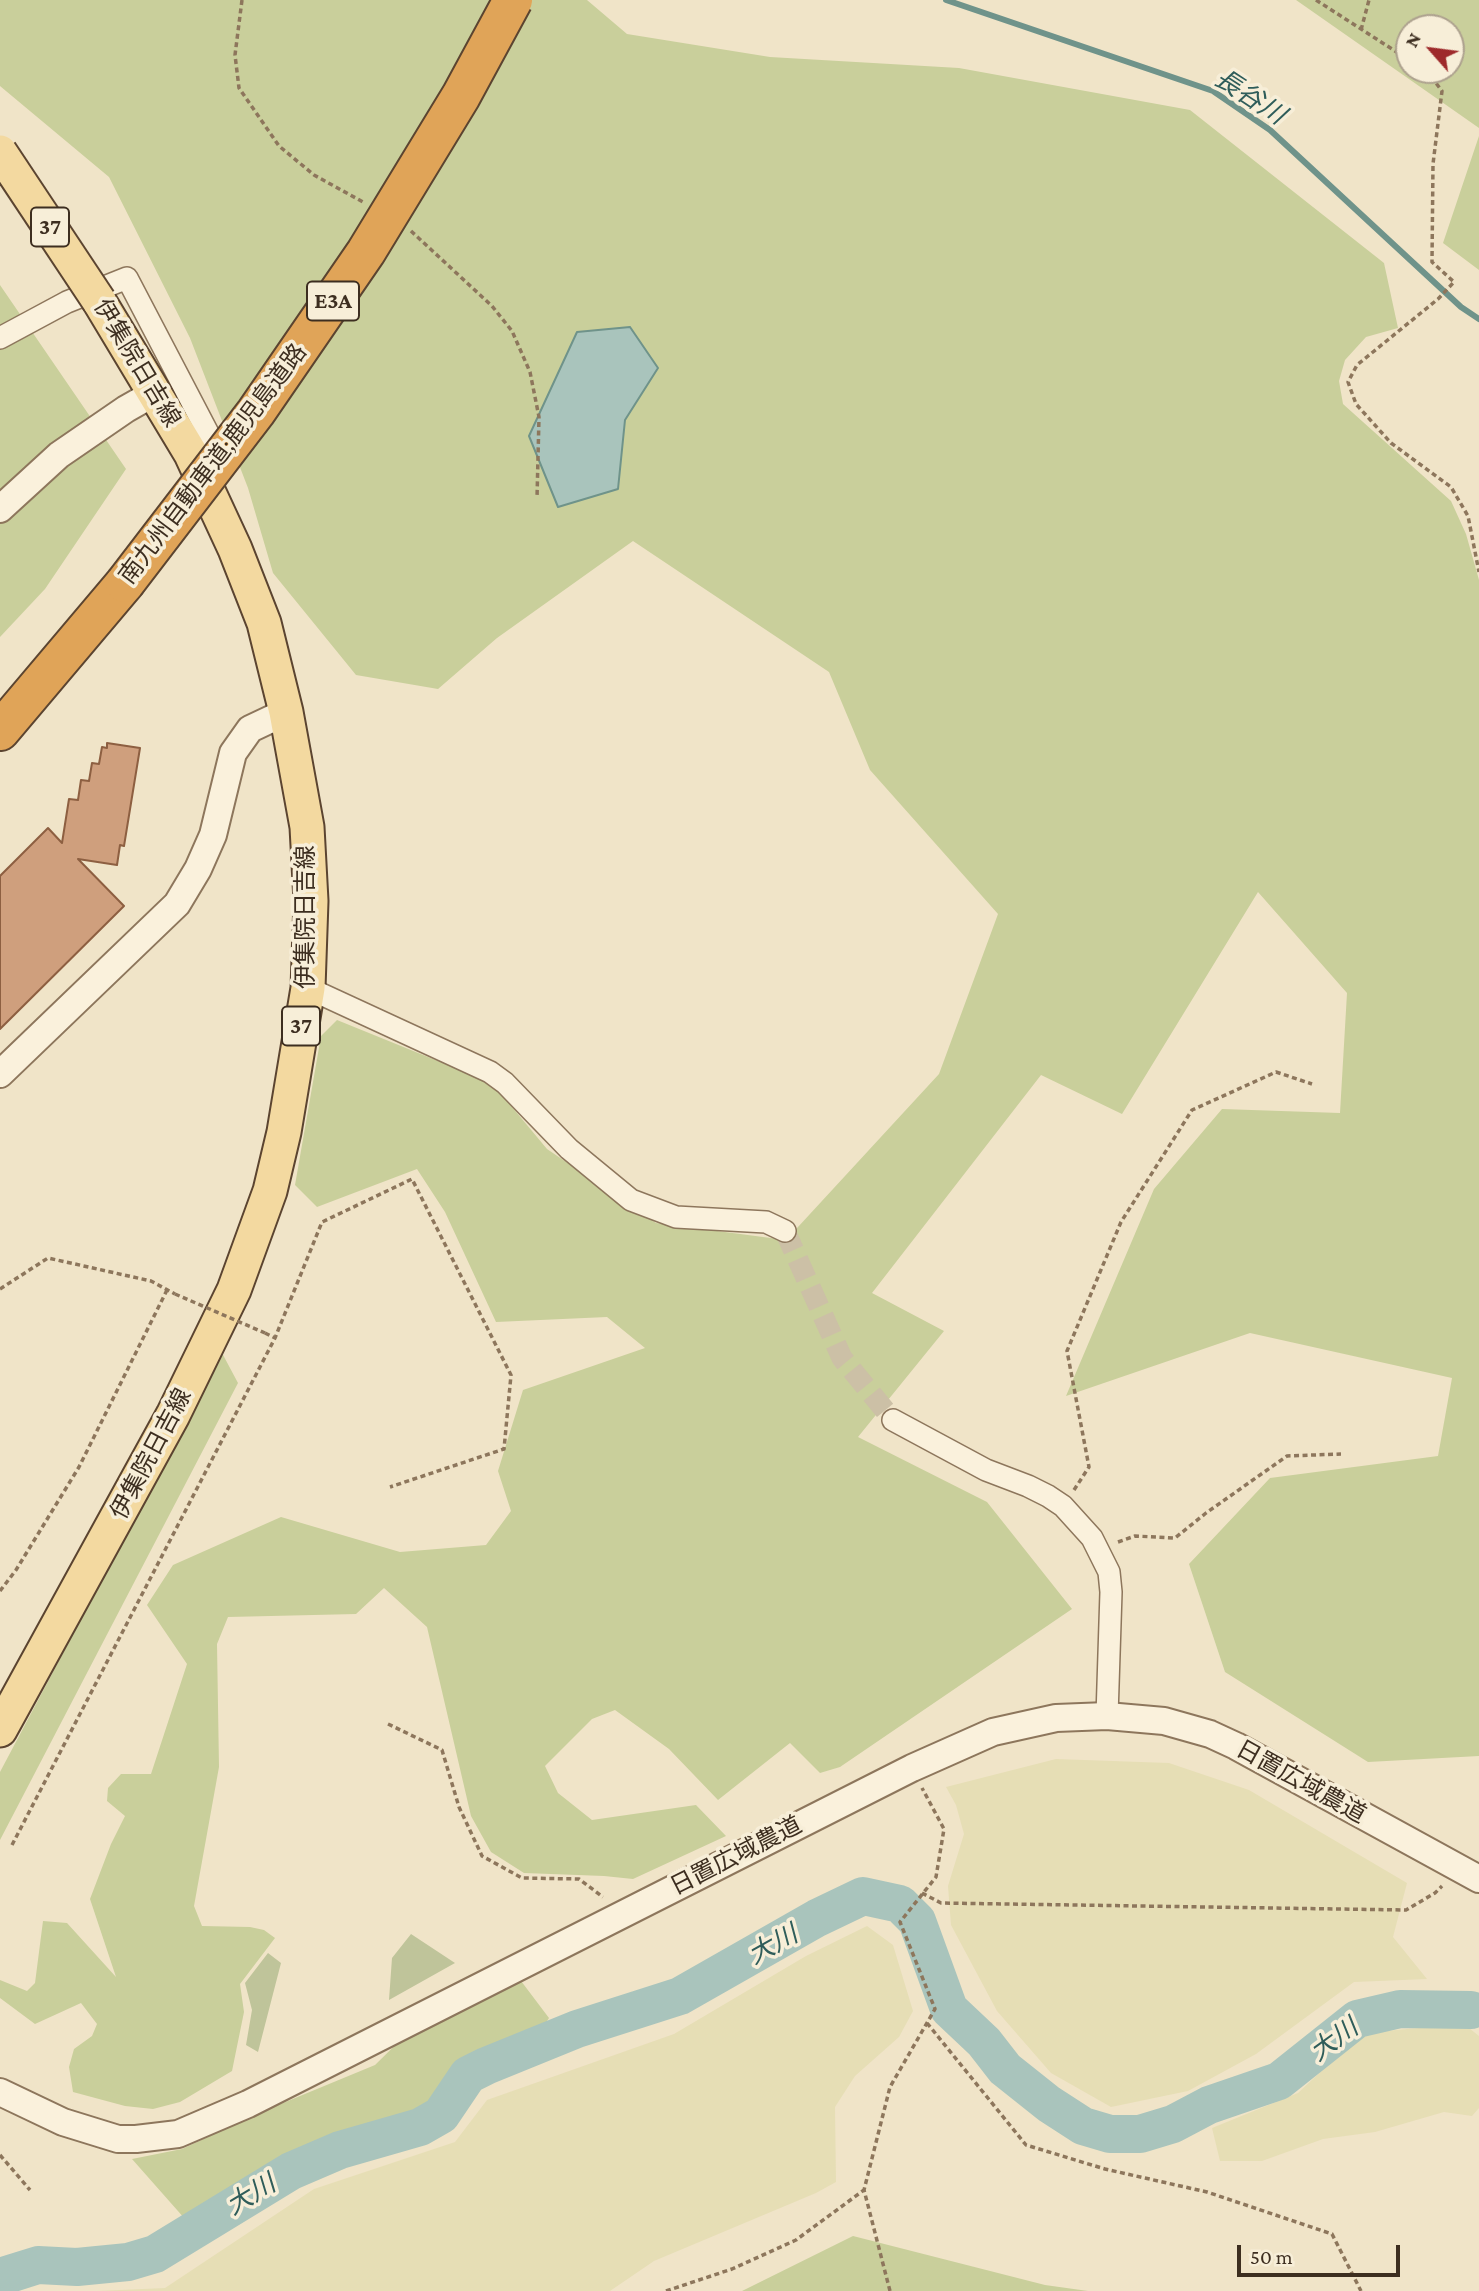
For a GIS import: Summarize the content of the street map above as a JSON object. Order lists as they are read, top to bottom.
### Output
{
  "streets": {
    "highway": ["E3A", "南九州自動車道;鹿児島道路"],
    "main road": ["37", "伊集院日吉線"],
    "street": ["日置広域農道"]
  },
  "water": ["長谷川", "大川"],
  "scale_bar": "50 m",
  "north": "top left"
}
